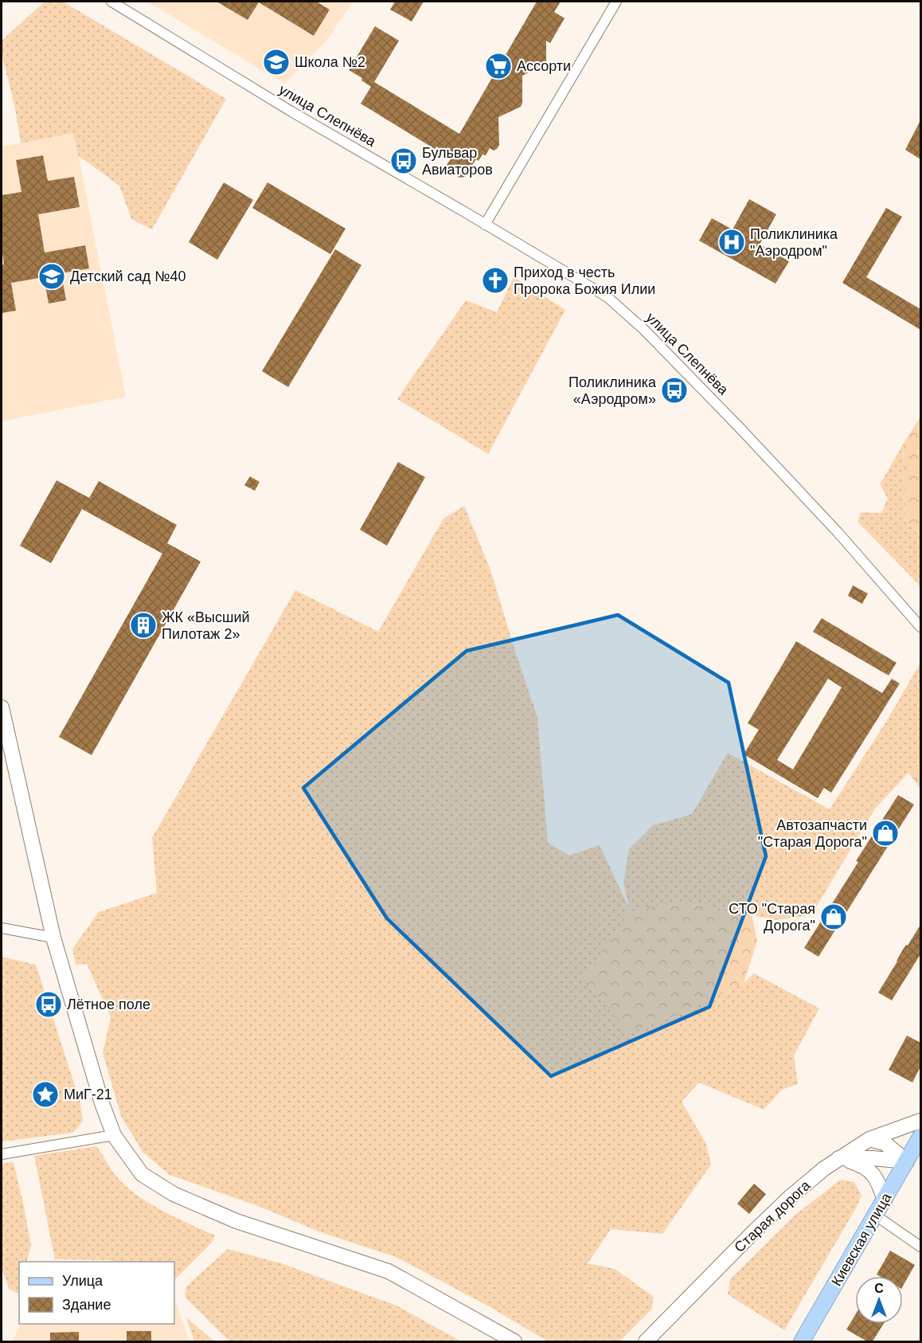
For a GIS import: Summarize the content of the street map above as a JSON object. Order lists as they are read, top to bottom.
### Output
{
  "streets": {
    "main road": ["Киевская улица"],
    "street": ["улица Слепнёва", "Старая дорога"]
  },
  "places": {
    "school or university": ["Школа №2", "Детский сад №40"],
    "supermarket": ["Ассорти"],
    "bus stop": ["Бульвар Авиаторов", "Поликлиника «Аэродром»", "Лётное поле"],
    "hospital": ["Поликлиника \"Аэродром\""],
    "church": ["Приход в честь Пророка Божия Илии"],
    "building": ["ЖК «Высший Пилотаж 2»"],
    "shop": ["Автозапчасти \"Старая Дорога\"", "СТО \"Старая Дорога\""],
    "place": ["МиГ-21"]
  },
  "legend": ["Улица", "Здание"],
  "north": "top"
}
